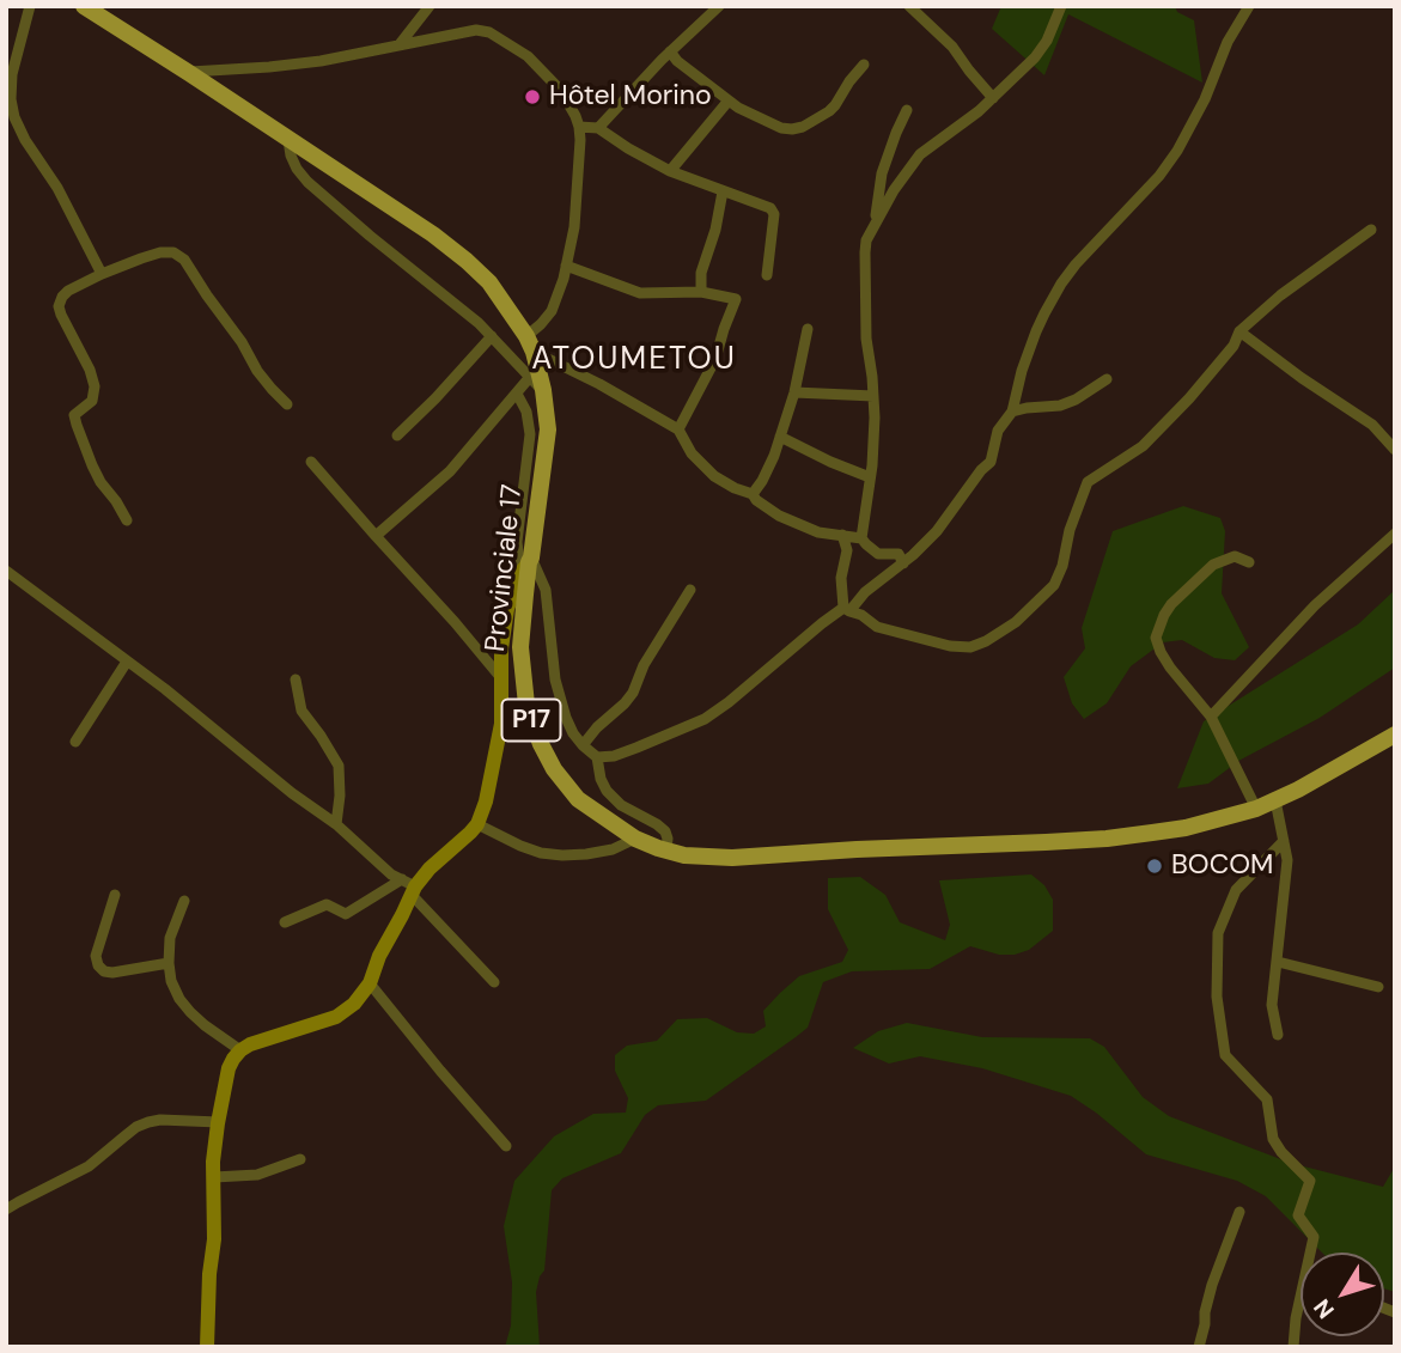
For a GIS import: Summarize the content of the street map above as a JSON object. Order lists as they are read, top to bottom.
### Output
{
  "streets": {
    "main road": ["Provinciale 17", "P17"]
  },
  "districts": ["ATOUMETOU"],
  "places": ["Hôtel Morino", "BOCOM"],
  "north": "bottom left"
}
